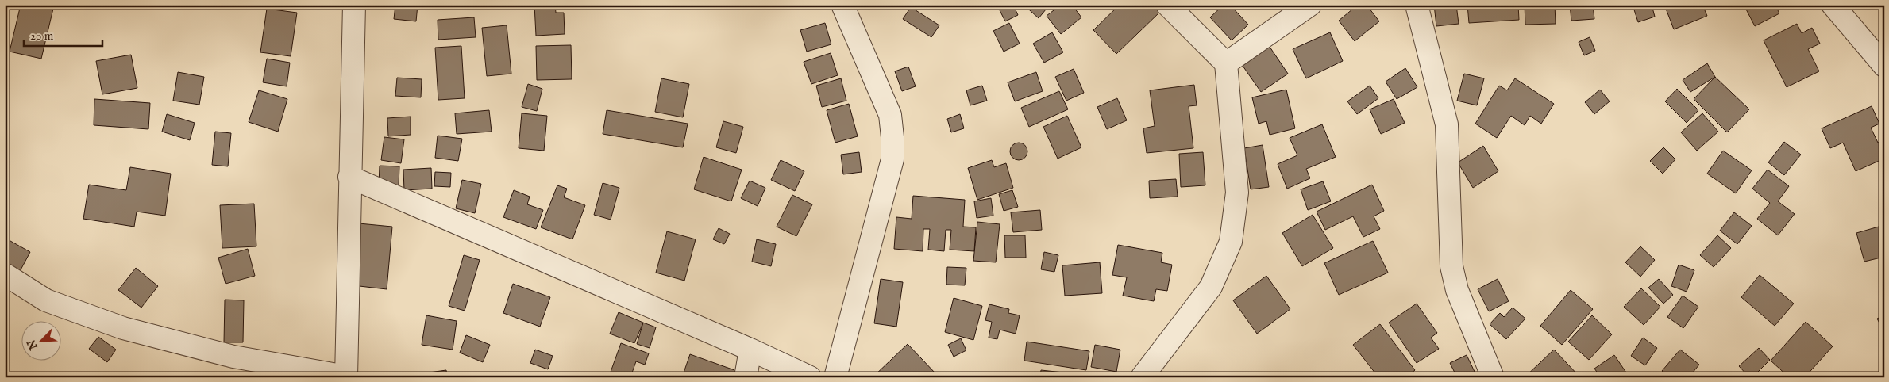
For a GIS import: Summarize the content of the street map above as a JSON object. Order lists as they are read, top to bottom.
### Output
{
  "scale_bar": "20 m",
  "north": "bottom left"
}
